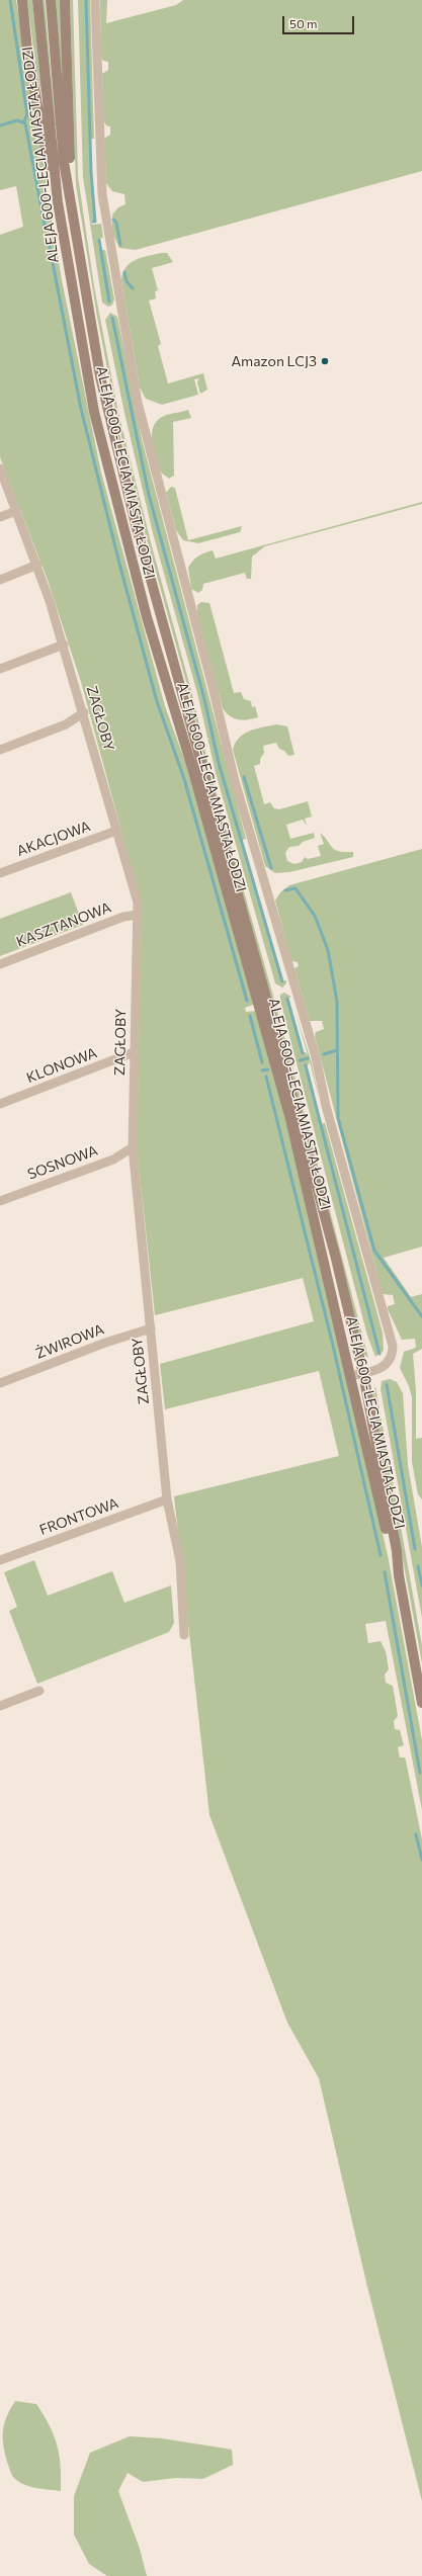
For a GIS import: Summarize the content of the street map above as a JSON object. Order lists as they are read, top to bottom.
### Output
{
  "streets": {
    "main road": ["ALEJA 600-LECIA MIASTA ŁODZI"],
    "street": [
      "ZAGŁOBY",
      "AKACJOWA",
      "KASZTANOWA",
      "KLONOWA",
      "SOSNOWA",
      "ŻWIROWA",
      "FRONTOWA"
    ]
  },
  "crossings": [
    ["ZAGŁOBY", "AKACJOWA"],
    ["ZAGŁOBY", "KASZTANOWA"],
    ["ZAGŁOBY", "KLONOWA"],
    ["ZAGŁOBY", "SOSNOWA"],
    ["ZAGŁOBY", "ŻWIROWA"],
    ["ZAGŁOBY", "FRONTOWA"]
  ],
  "places": ["Amazon LCJ3"],
  "scale_bar": "50 m"
}
